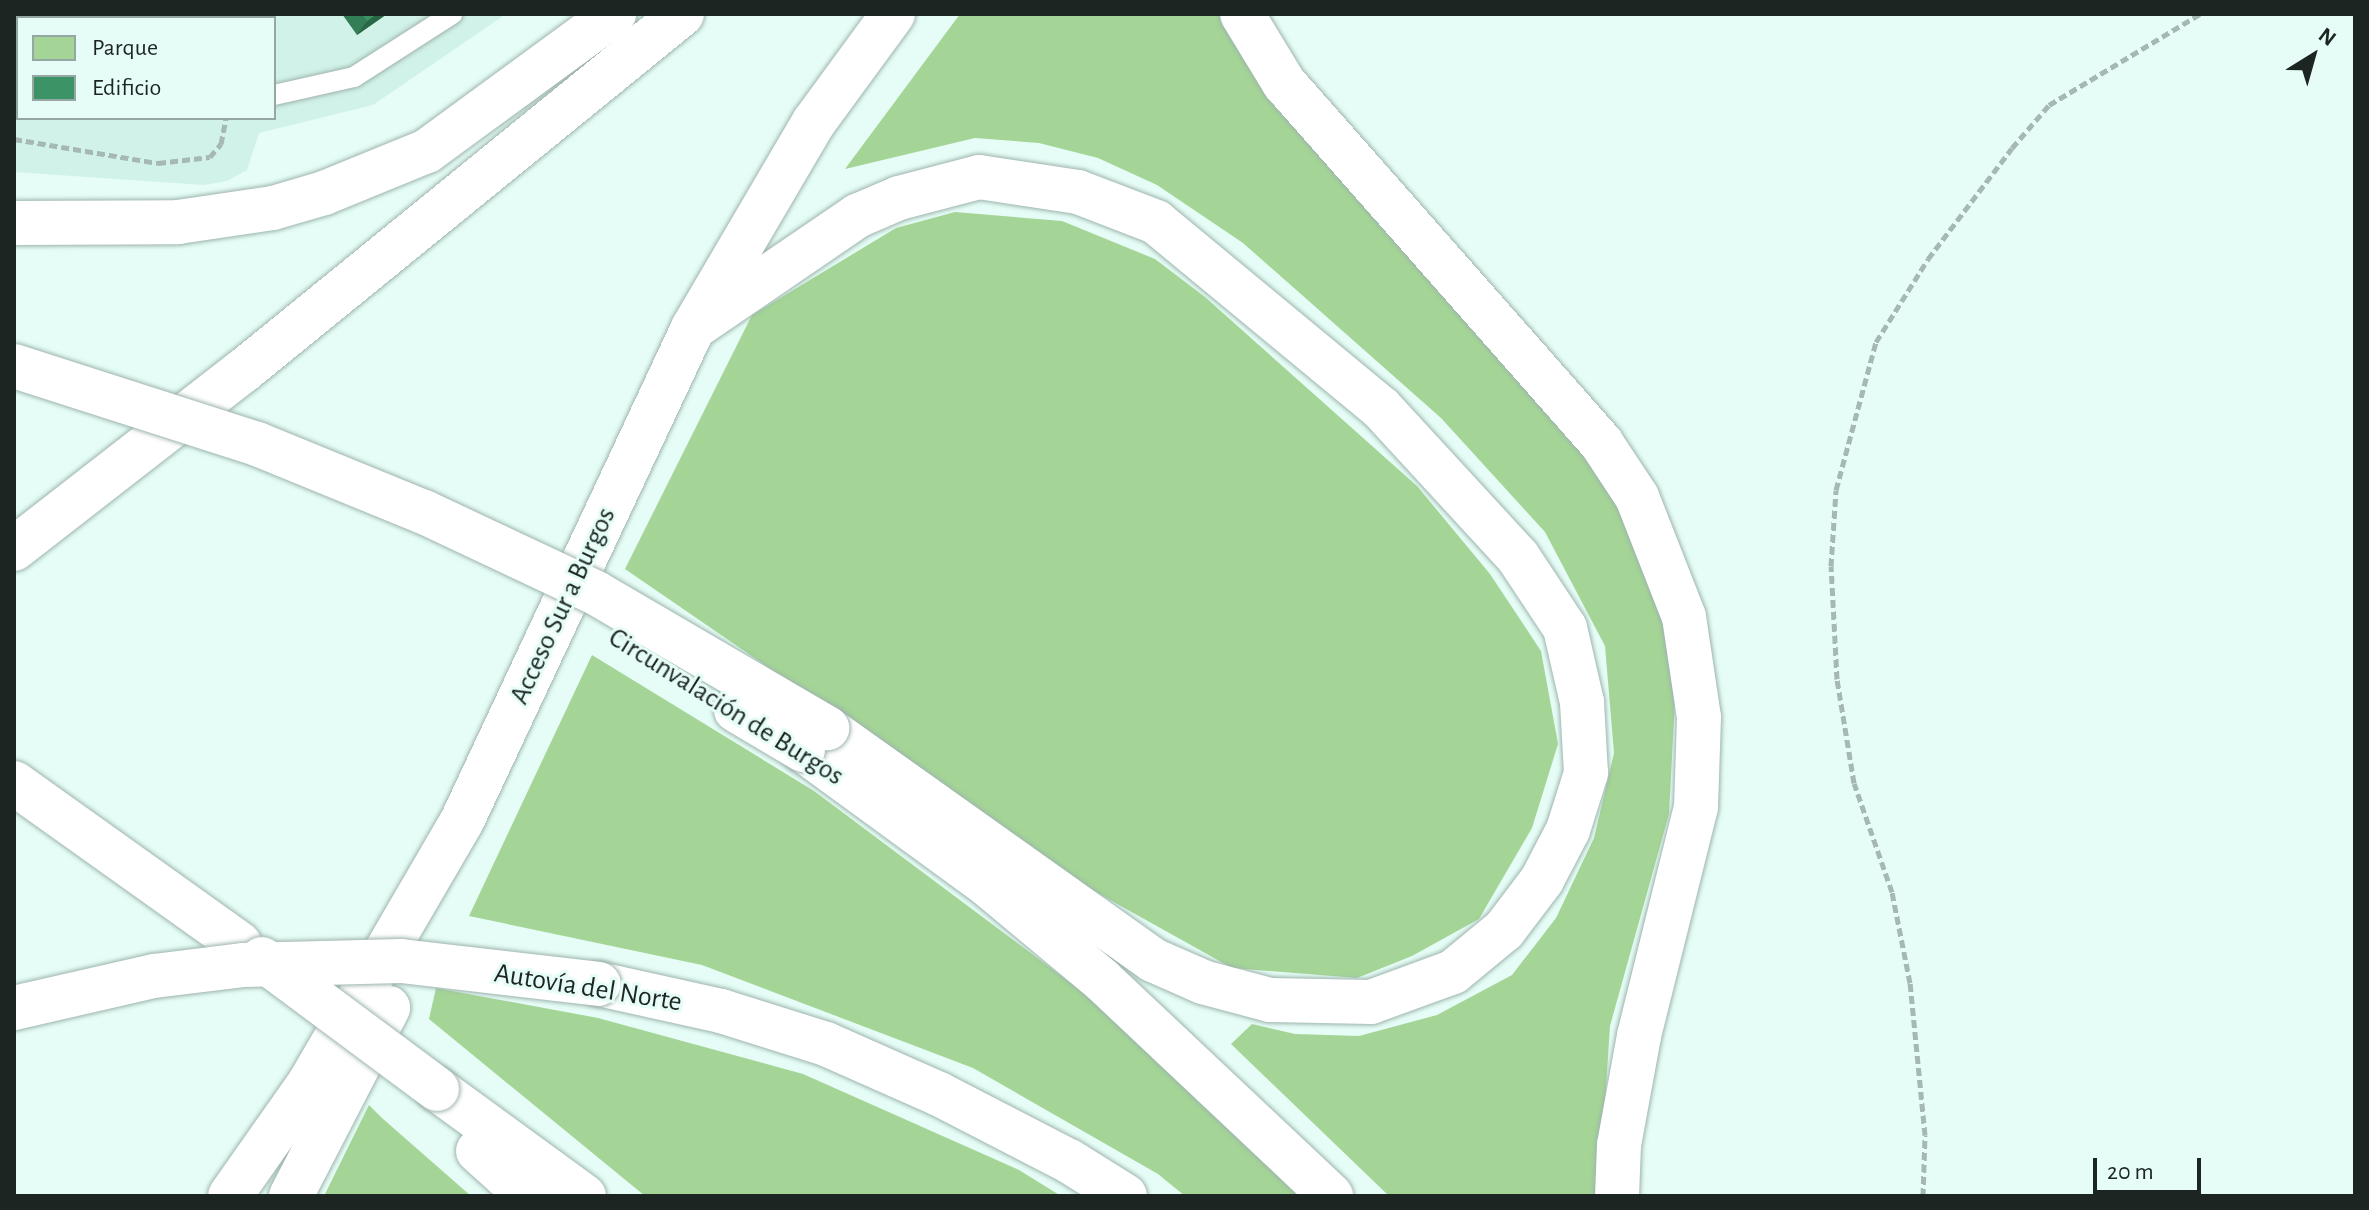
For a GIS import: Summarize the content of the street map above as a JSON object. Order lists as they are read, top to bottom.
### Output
{
  "streets": {
    "highway": ["Acceso Sur a Burgos", "Circunvalación de Burgos", "Autovía del Norte"]
  },
  "legend": ["Parque", "Edificio"],
  "scale_bar": "20 m",
  "north": "top right"
}
